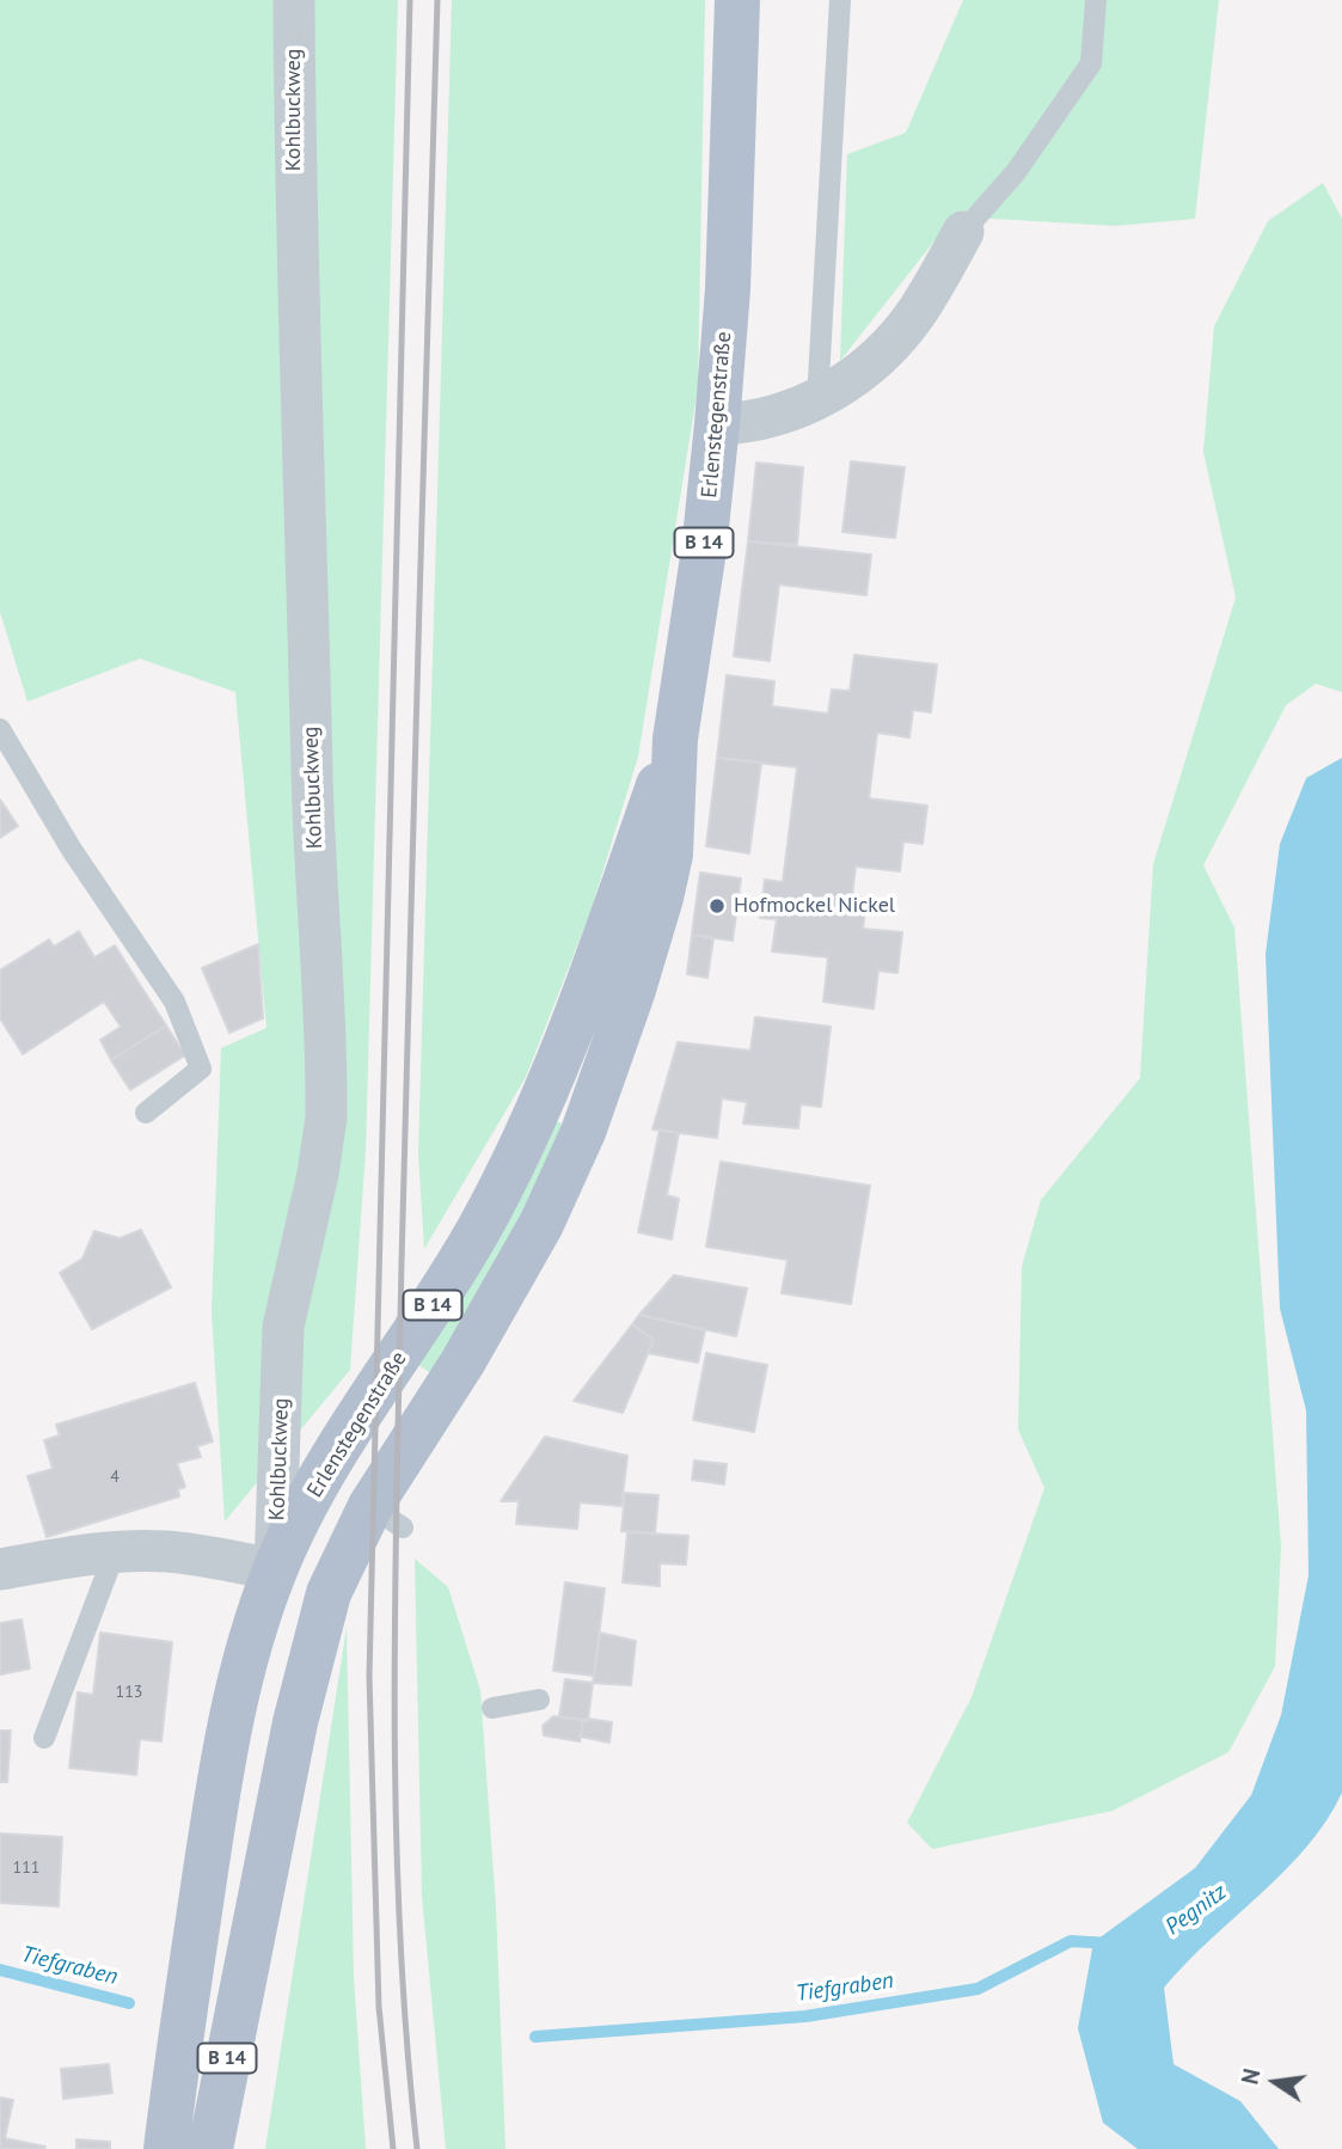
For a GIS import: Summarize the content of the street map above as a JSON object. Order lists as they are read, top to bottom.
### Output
{
  "streets": {
    "main road": ["Erlenstegenstraße", "B 14"],
    "street": ["Kohlbuckweg"]
  },
  "crossings": [
    ["Kohlbuckweg", "Erlenstegenstraße"],
    ["Erlenstegenstraße", "B 14"]
  ],
  "water": ["Pegnitz", "Tiefgraben"],
  "places": ["Hofmockel Nickel"],
  "house_numbers": ["4", "113", "111"],
  "north": "left"
}
